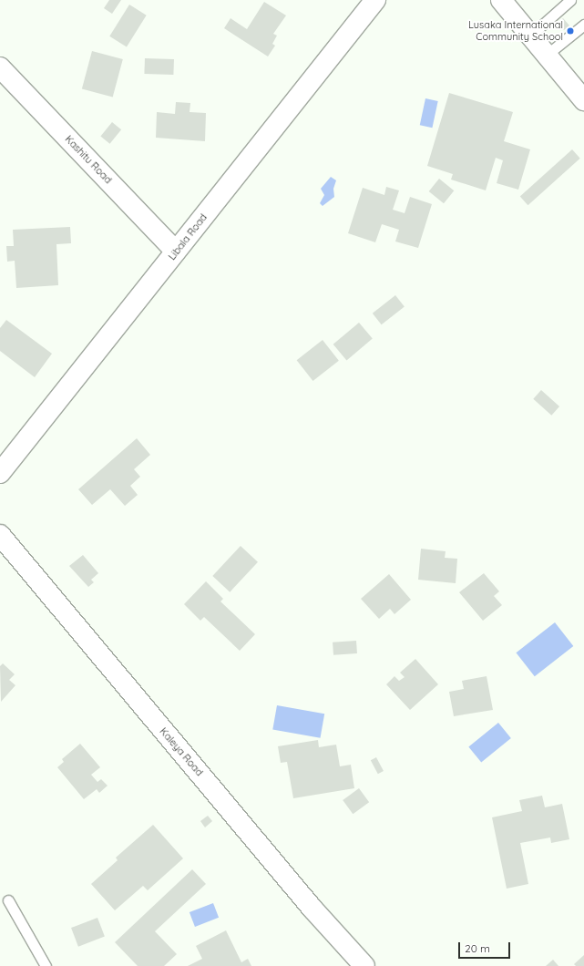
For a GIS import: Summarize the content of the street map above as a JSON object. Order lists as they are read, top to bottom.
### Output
{
  "streets": {
    "street": ["Kashitu Road", "Libala Road", "Kaleya Road"]
  },
  "crossings": [
    ["Kashitu Road", "Libala Road"]
  ],
  "places": ["Lusaka International Community School"],
  "scale_bar": "20 m"
}
